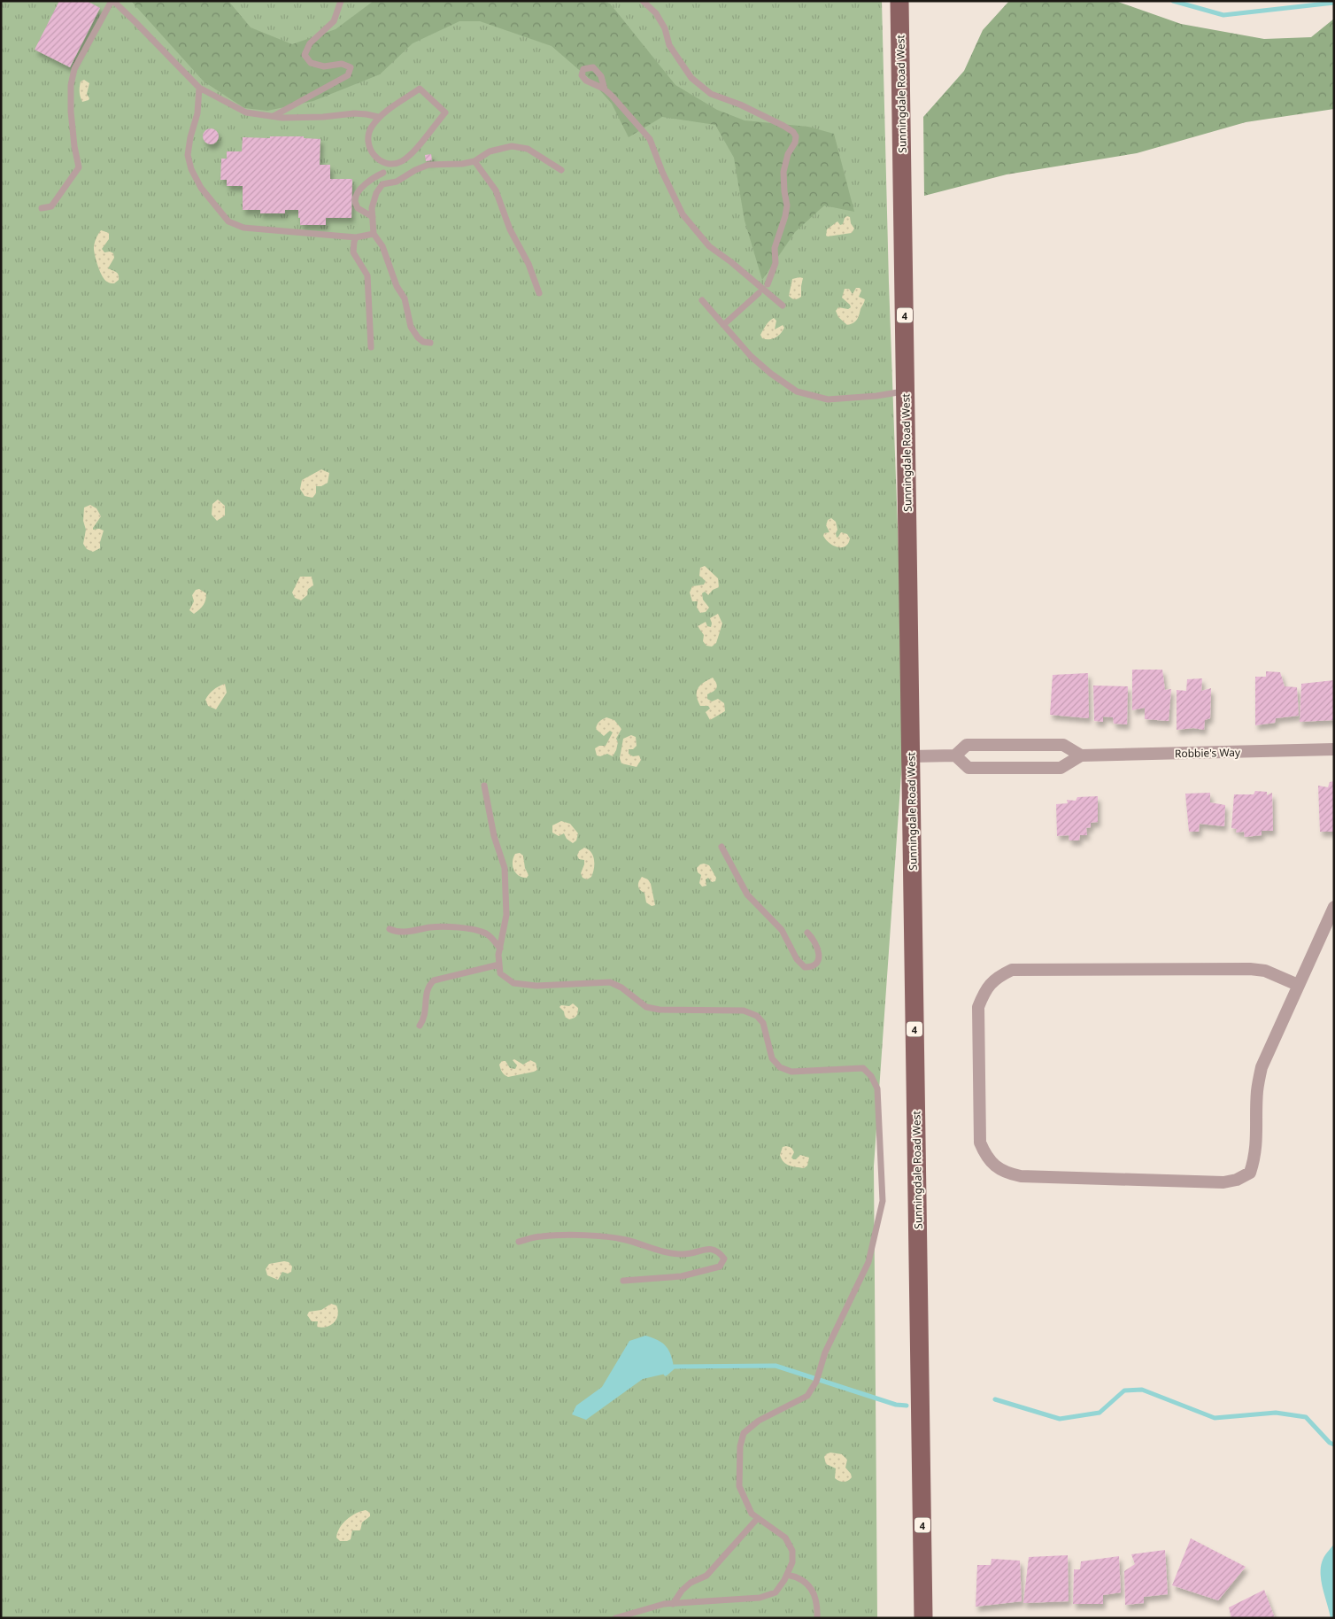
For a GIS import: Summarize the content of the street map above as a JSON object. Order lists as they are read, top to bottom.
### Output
{
  "streets": {
    "main road": ["Sunningdale Road West", "4"],
    "street": ["Robbie's Way"]
  }
}
